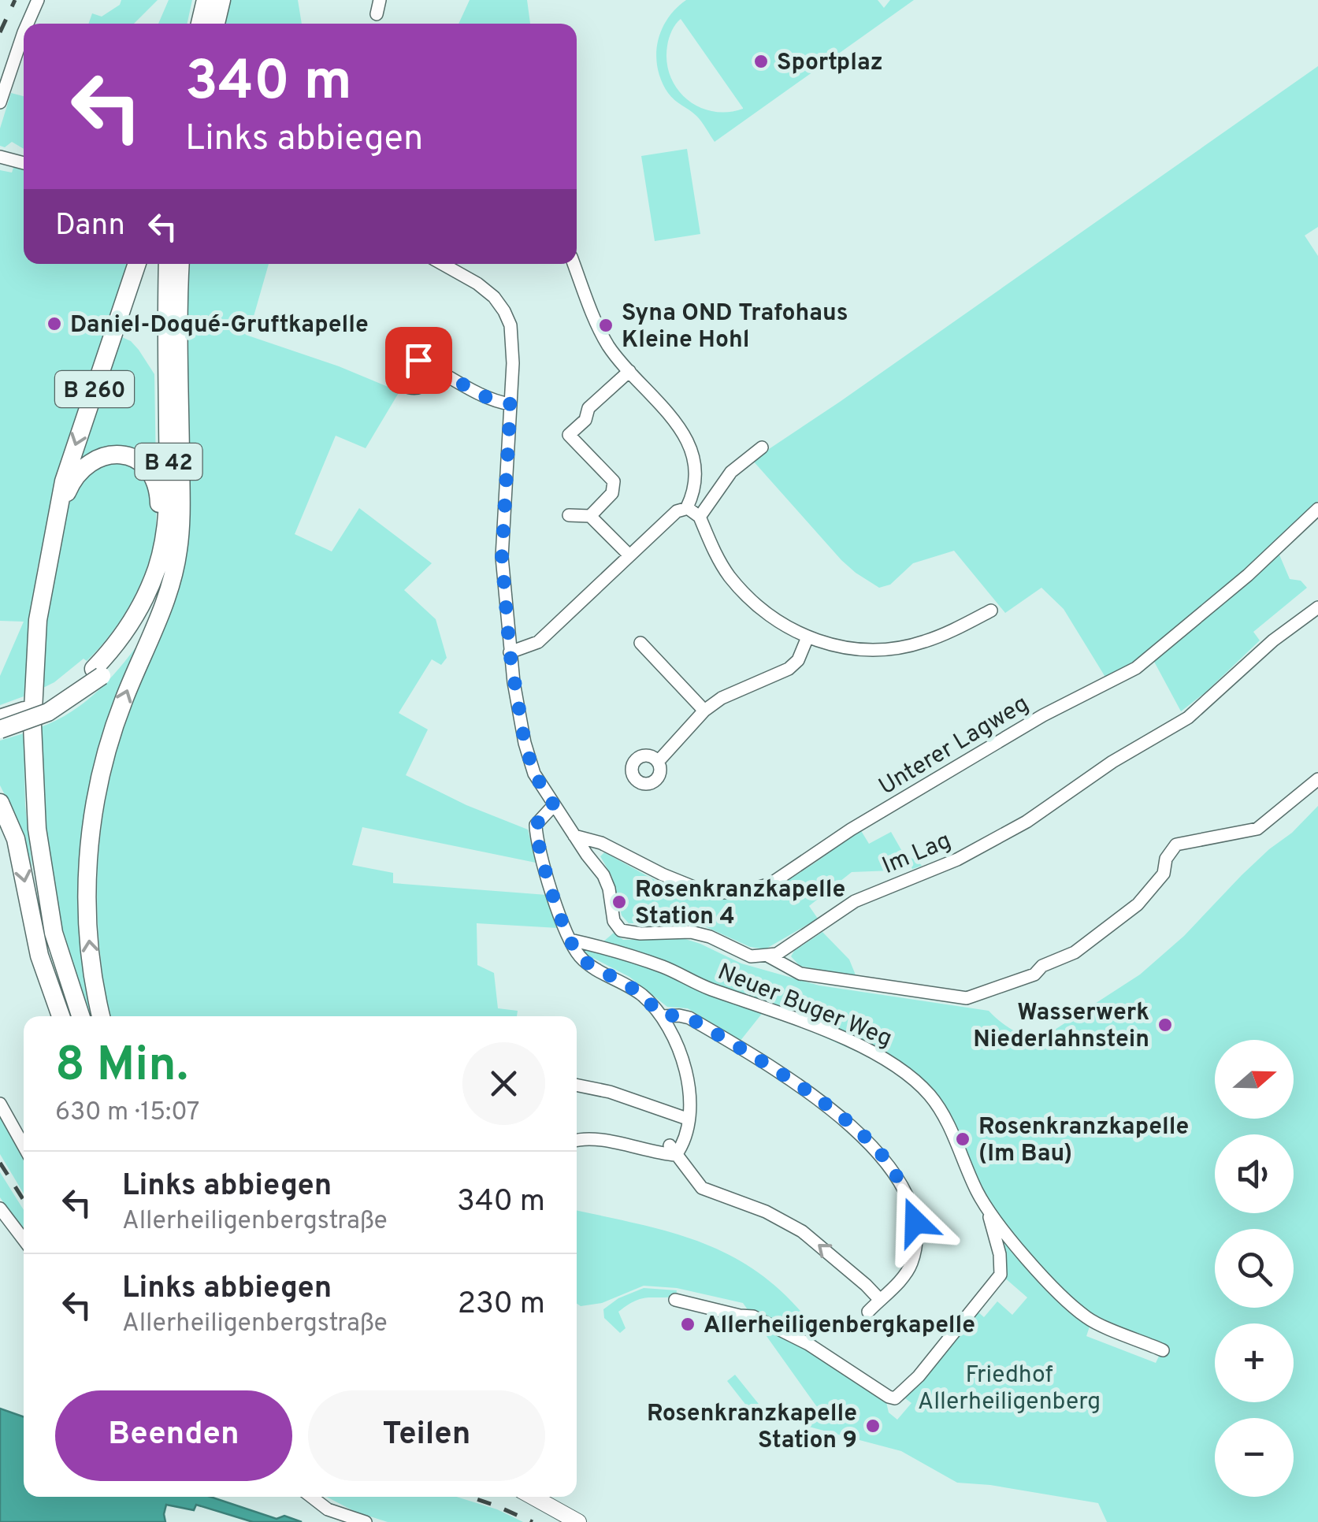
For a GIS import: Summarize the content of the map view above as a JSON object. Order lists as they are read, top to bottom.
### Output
{
  "streets": {
    "highway": ["B 260", "B 42"],
    "street": ["Unterer Lagweg", "Im Lag", "Neuer Buger Weg"]
  },
  "crossings": [
    ["B 260", "B 42"]
  ],
  "parks": ["Friedhof Allerheiligenberg"],
  "places": [
    "Sportplaz",
    "Daniel-Doqué-Gruftkapelle",
    "Syna OND Trafohaus Kleine Hohl",
    "Rosenkranzkapelle Station 4",
    "Wasserwerk Niederlahnstein",
    "Rosenkranzkapelle (Im Bau)",
    "Allerheiligenbergkapelle",
    "Rosenkranzkapelle Station 9"
  ],
  "north": "right",
  "page": {
    "turn": ["340 m", "Links abbiegen"],
    "then": "Dann",
    "heading": ["8 Min.", "630 m · 15:07"],
    "map_buttons": ["+", "−"],
    "list": [
      {
        "name": "Links abbiegen",
        "note": "Allerheiligenbergstraße",
        "value": "340 m"
      },
      {
        "name": "Links abbiegen",
        "note": "Allerheiligenbergstraße",
        "value": "230 m"
      }
    ],
    "buttons": ["Beenden", "Teilen"]
  }
}
